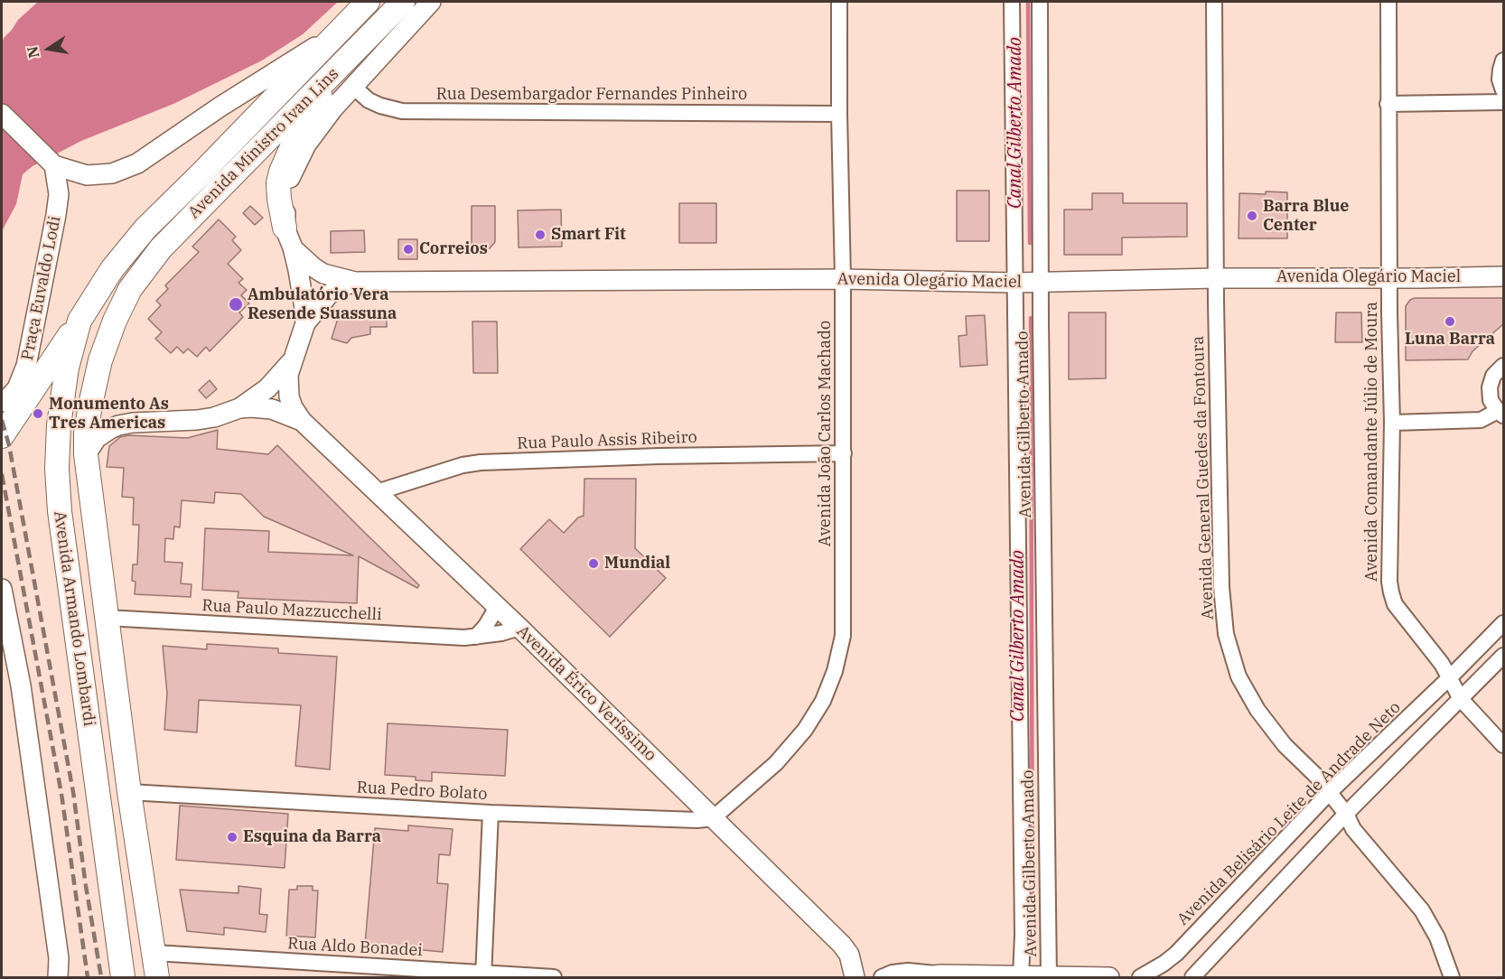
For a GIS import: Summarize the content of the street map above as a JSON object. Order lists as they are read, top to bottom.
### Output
{
  "streets": {
    "highway": ["Avenida Ministro Ivan Lins", "Avenida Armando Lombardi"],
    "main road": ["Avenida Olegário Maciel", "Praça Euvaldo Lodi", "Avenida Érico Veríssimo"],
    "street": [
      "Rua Desembargador Fernandes Pinheiro",
      "Avenida Gilberto Amado",
      "Avenida João Carlos Machado",
      "Rua Paulo Assis Ribeiro",
      "Avenida Comandante Júlio de Moura",
      "Avenida General Guedes da Fontoura",
      "Rua Paulo Mazzucchelli",
      "Rua Pedro Bolato",
      "Avenida Belisário Leite de Andrade Neto",
      "Rua Aldo Bonadei"
    ]
  },
  "crossings": [
    ["Rua Desembargador Fernandes Pinheiro", "Avenida Ministro Ivan Lins"],
    ["Rua Desembargador Fernandes Pinheiro", "Avenida João Carlos Machado"],
    ["Avenida Ministro Ivan Lins", "Avenida Armando Lombardi"],
    ["Avenida Olegário Maciel", "Avenida Gilberto Amado"],
    ["Avenida Olegário Maciel", "Avenida João Carlos Machado"],
    ["Avenida Olegário Maciel", "Avenida Comandante Júlio de Moura"],
    ["Avenida Olegário Maciel", "Avenida General Guedes da Fontoura"],
    ["Avenida João Carlos Machado", "Rua Paulo Assis Ribeiro"],
    ["Avenida João Carlos Machado", "Avenida Érico Veríssimo"],
    ["Avenida João Carlos Machado", "Rua Pedro Bolato"],
    ["Rua Paulo Assis Ribeiro", "Avenida Érico Veríssimo"],
    ["Avenida Comandante Júlio de Moura", "Avenida Belisário Leite de Andrade Neto"],
    ["Avenida General Guedes da Fontoura", "Avenida Belisário Leite de Andrade Neto"],
    ["Rua Paulo Mazzucchelli", "Avenida Armando Lombardi"],
    ["Rua Paulo Mazzucchelli", "Avenida Érico Veríssimo"],
    ["Avenida Armando Lombardi", "Rua Pedro Bolato"],
    ["Avenida Armando Lombardi", "Rua Aldo Bonadei"],
    ["Avenida Érico Veríssimo", "Rua Pedro Bolato"]
  ],
  "water": ["Canal Gilberto Amado"],
  "places": [
    "Barra Blue Center",
    "Smart Fit",
    "Correios",
    "Ambulatório Vera Resende Suassuna",
    "Luna Barra",
    "Monumento As Tres Americas",
    "Mundial",
    "Esquina da Barra"
  ],
  "north": "left"
}
